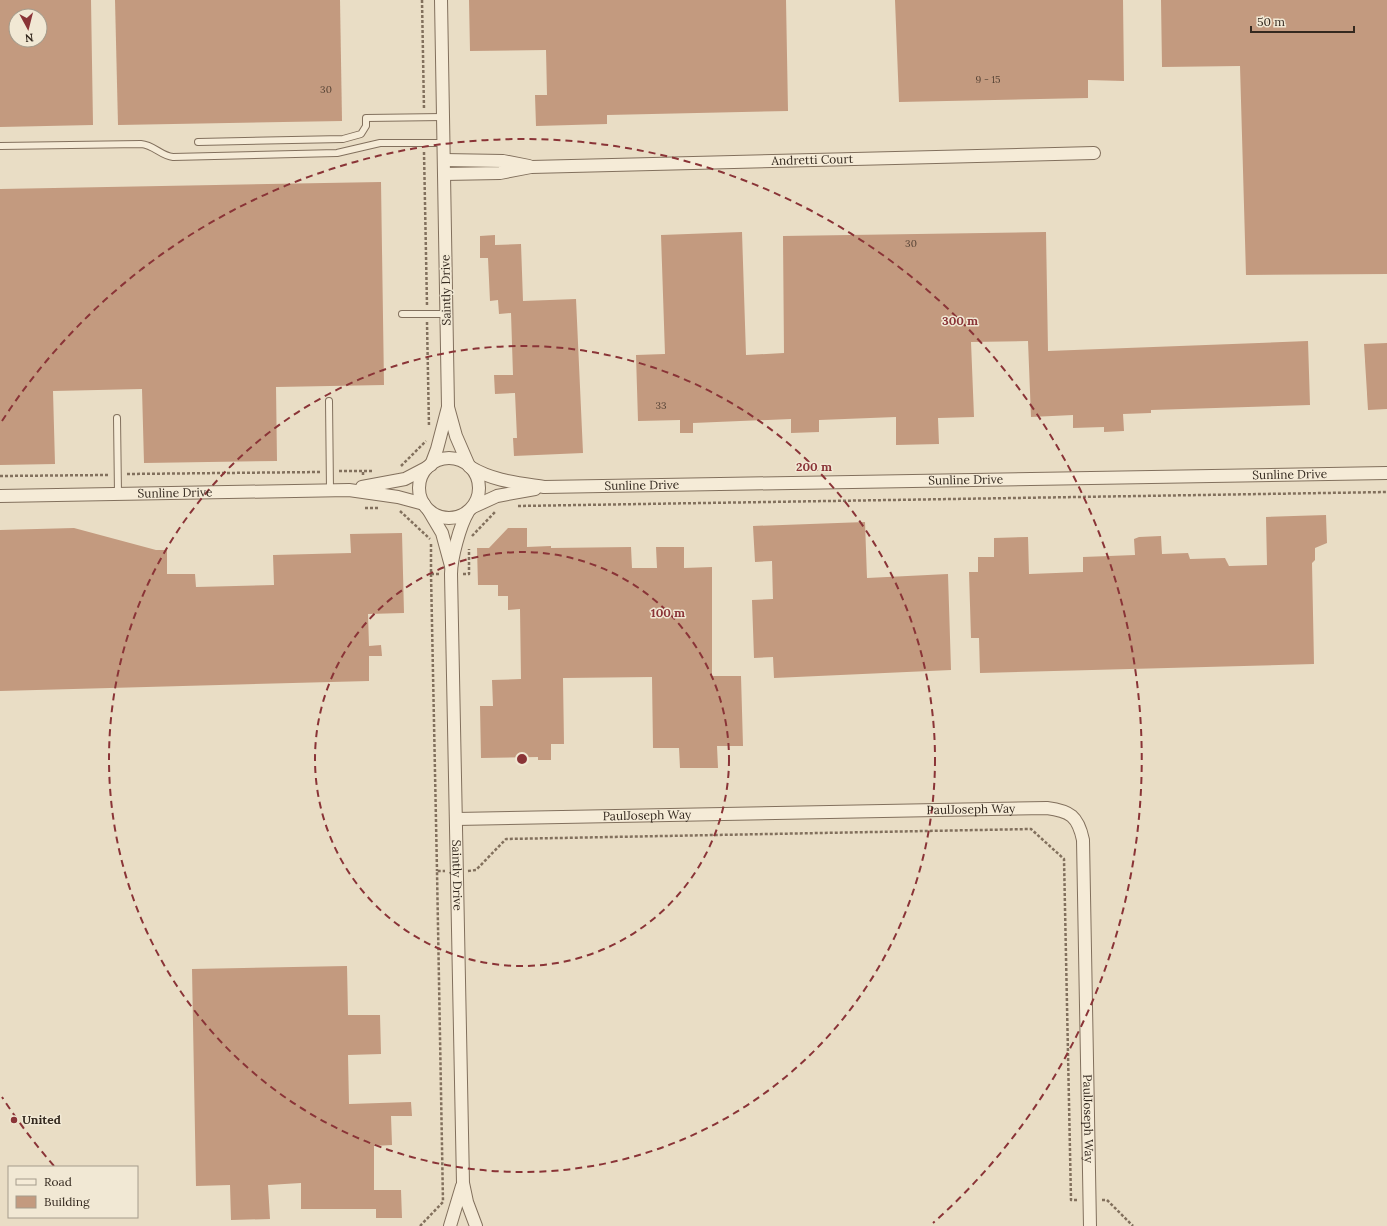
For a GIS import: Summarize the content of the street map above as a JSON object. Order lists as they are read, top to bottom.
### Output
{
  "streets": {
    "street": [
      "Andretti Court",
      "Saintly Drive",
      "Sunline Drive",
      "PaulJoseph Way"
    ]
  },
  "crossings": [
    ["Saintly Drive", "Sunline Drive"],
    ["Saintly Drive", "PaulJoseph Way"]
  ],
  "places": ["United"],
  "house_numbers": [
    "9 - 15",
    "30",
    "30",
    "33"
  ],
  "legend": ["Road", "Building"],
  "scale_bar": "50 m",
  "north": "bottom",
  "rings": ["300 m", "200 m", "100 m"]
}
